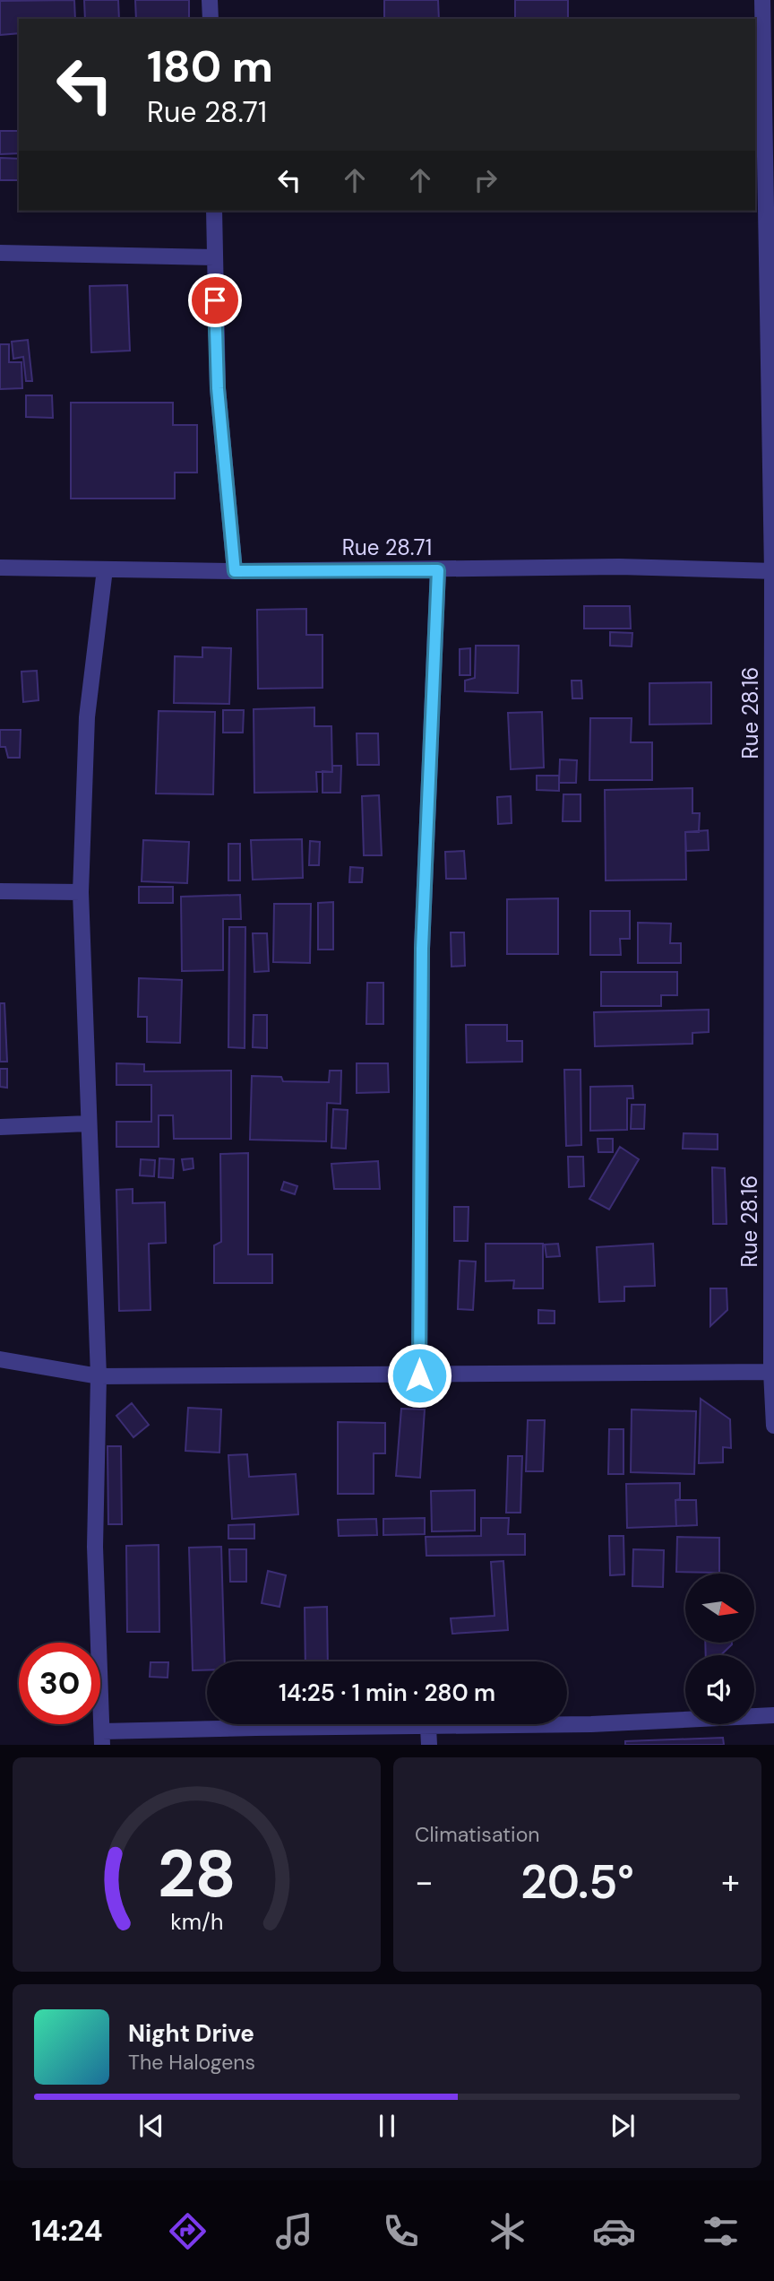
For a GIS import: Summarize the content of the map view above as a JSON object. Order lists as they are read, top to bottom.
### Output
{
  "streets": {
    "street": ["Rue 28.71", "Rue 28.16"]
  },
  "crossings": [
    ["Rue 28.71", "Rue 28.16"]
  ],
  "north": "right",
  "page": {
    "turn": ["180 m", "Rue 28.71"],
    "limit": "30",
    "trip": "14:25 · 1 min · 280 m",
    "tile": "Climatisation",
    "heat": ["−", "20.5°", "+"],
    "song": ["Night Drive", "The Halogens"],
    "tabs": "14:24",
    "gauge": ["28", "km/h"]
  }
}
